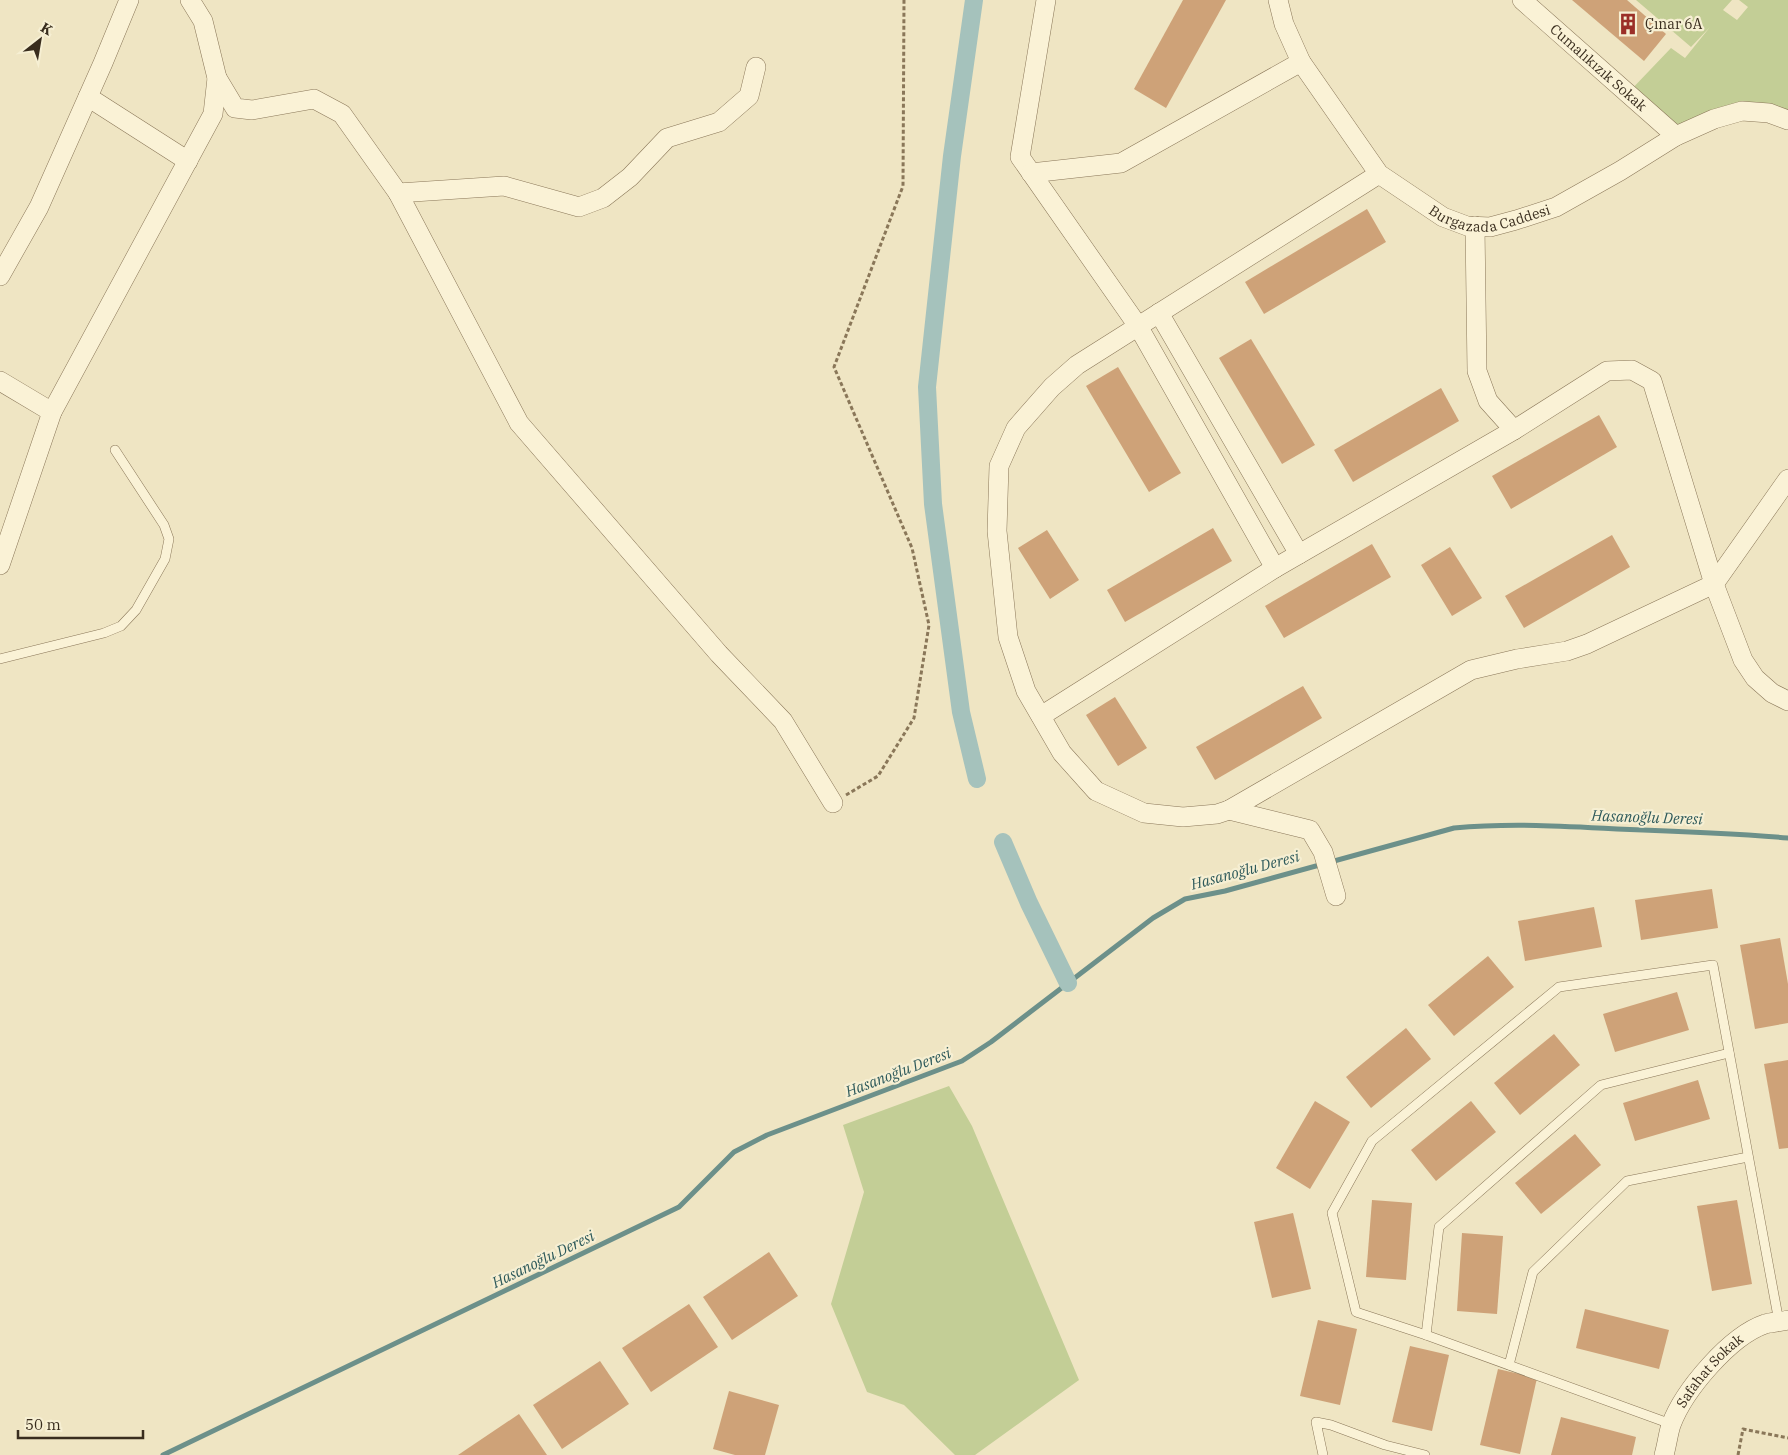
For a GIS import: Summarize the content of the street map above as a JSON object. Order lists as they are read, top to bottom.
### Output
{
  "streets": {
    "street": ["Cumalıkızık Sokak", "Burgazada Caddesi", "Safahat Sokak"]
  },
  "crossings": [
    ["Cumalıkızık Sokak", "Burgazada Caddesi"]
  ],
  "water": ["Hasanoğlu Deresi"],
  "places": {
    "building": ["Çınar 6A"]
  },
  "scale_bar": "50 m",
  "north": "top right"
}
